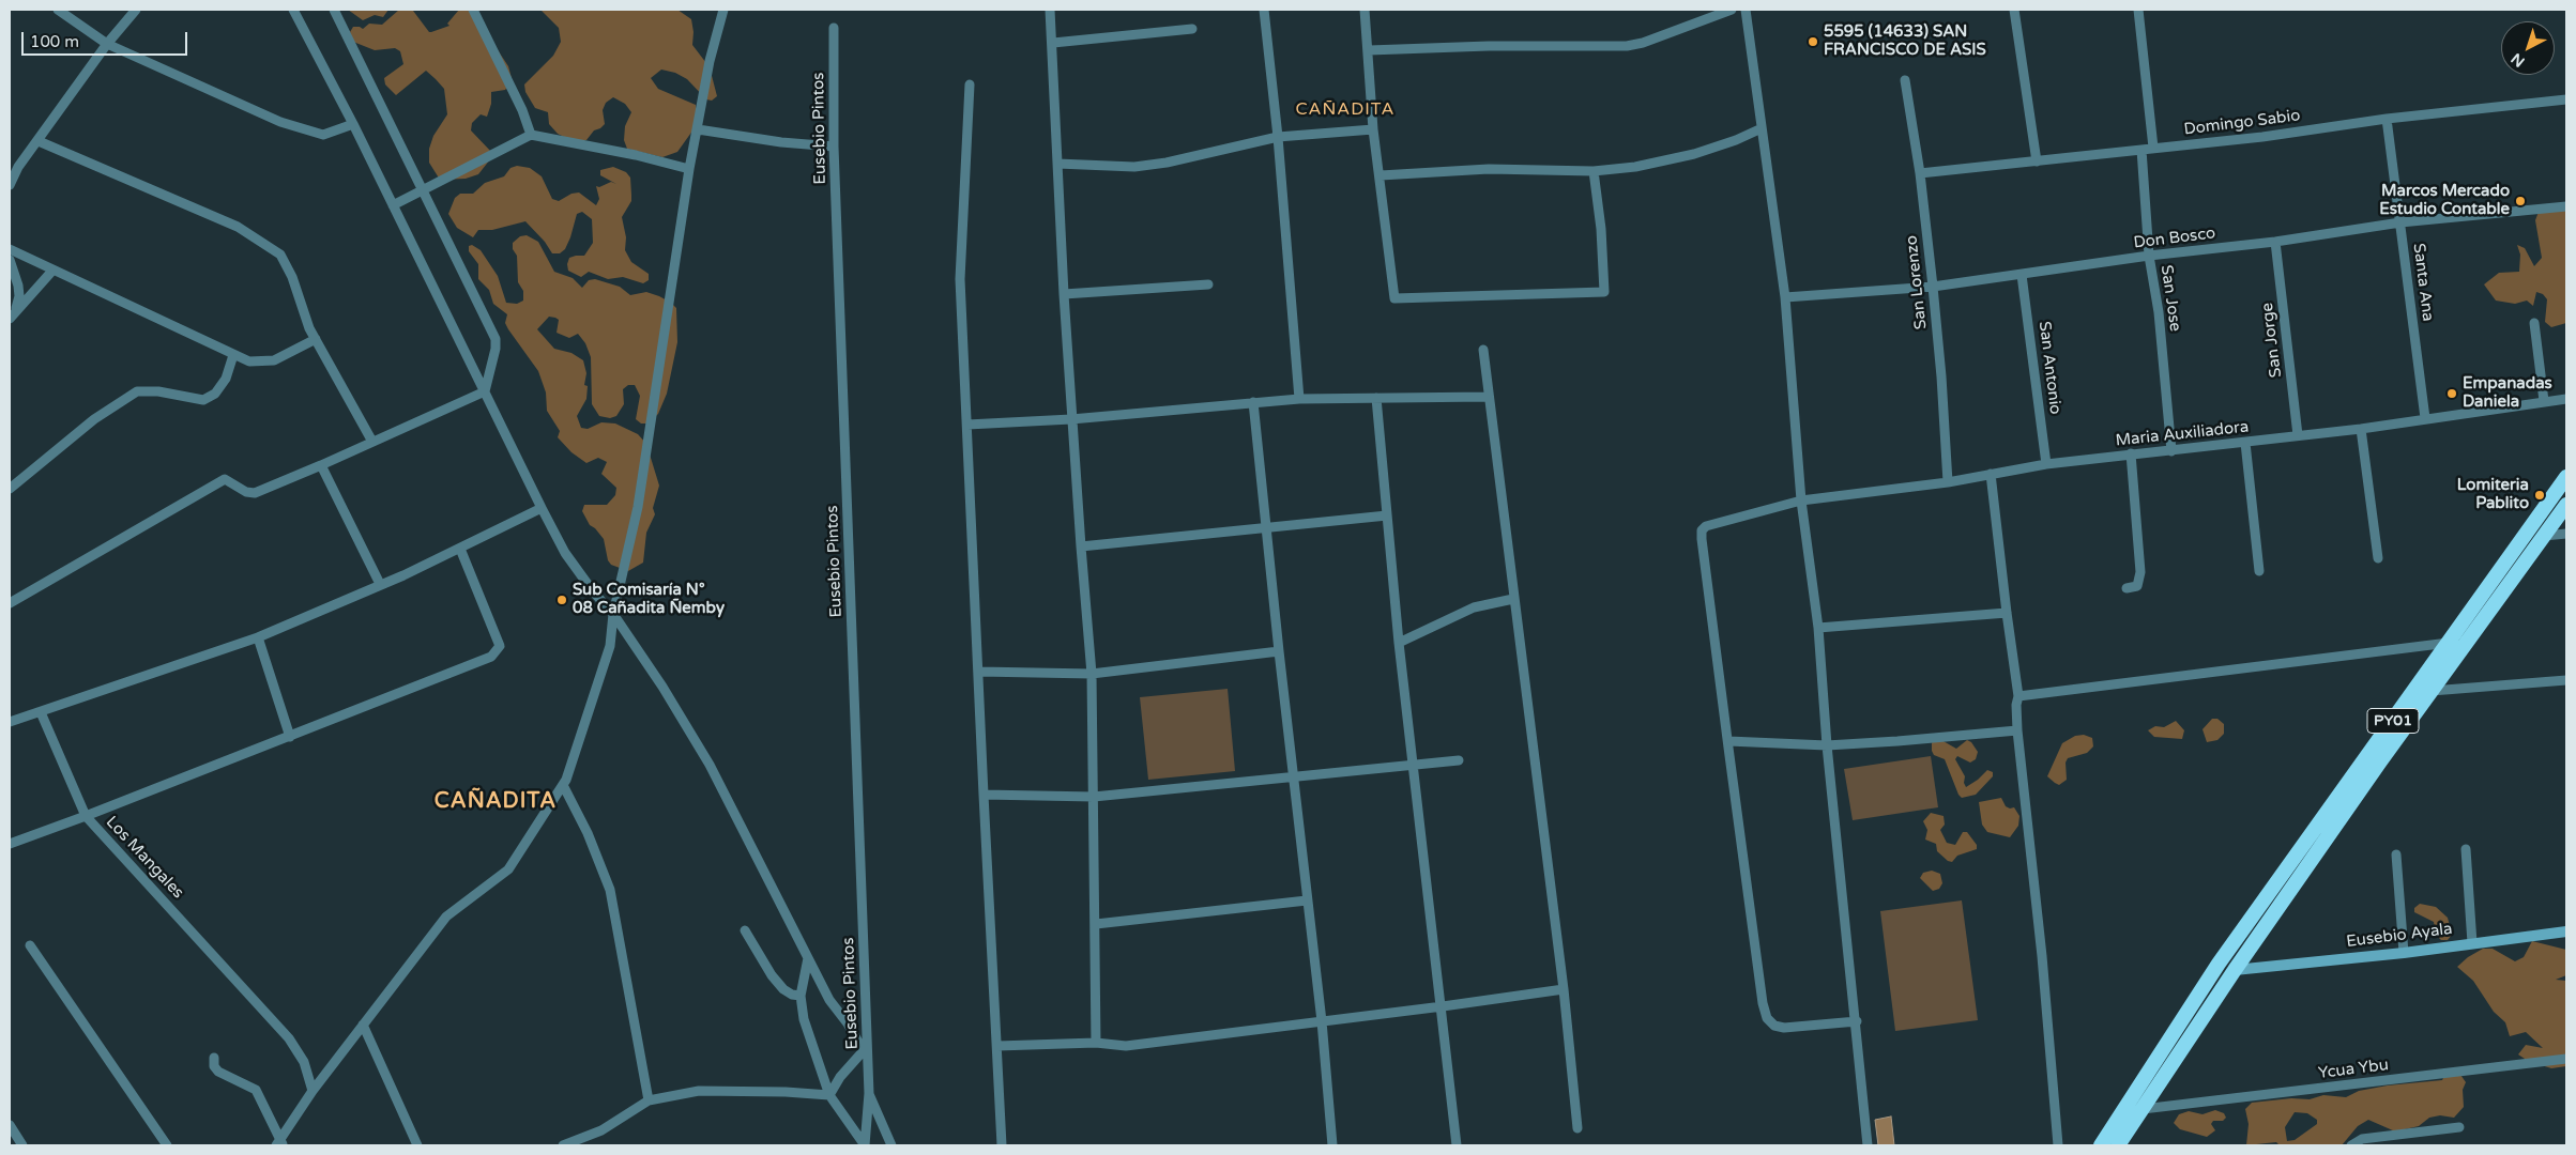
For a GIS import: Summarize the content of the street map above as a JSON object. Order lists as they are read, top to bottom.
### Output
{
  "streets": {
    "highway": ["PY01"],
    "main road": ["Eusebio Ayala"],
    "street": [
      "Domingo Sabio",
      "Eusebio Pintos",
      "Don Bosco",
      "San Lorenzo",
      "Santa Ana",
      "San Jose",
      "San Jorge",
      "San Antonio",
      "Maria Auxiliadora",
      "Los Mangales",
      "Ycua Ybu"
    ]
  },
  "crossings": [
    ["Domingo Sabio", "San Lorenzo"],
    ["Domingo Sabio", "Santa Ana"],
    ["Domingo Sabio", "San Jose"],
    ["Don Bosco", "San Lorenzo"],
    ["Don Bosco", "Santa Ana"],
    ["Don Bosco", "San Jose"],
    ["Don Bosco", "San Jorge"],
    ["Don Bosco", "San Antonio"],
    ["San Lorenzo", "Maria Auxiliadora"],
    ["Santa Ana", "Maria Auxiliadora"],
    ["San Jose", "Maria Auxiliadora"],
    ["San Jorge", "Maria Auxiliadora"],
    ["San Antonio", "Maria Auxiliadora"],
    ["PY01", "Eusebio Ayala"],
    ["PY01", "Ycua Ybu"]
  ],
  "districts": ["CAÑADITA", "CAÑADITA"],
  "places": [
    "5595 (14633) SAN FRANCISCO DE ASIS",
    "Marcos Mercado Estudio Contable",
    "Empanadas Daniela",
    "Lomiteria Pablito",
    "Sub Comisaría N° 08 Cañadita Ñemby"
  ],
  "scale_bar": "100 m",
  "north": "bottom left"
}
